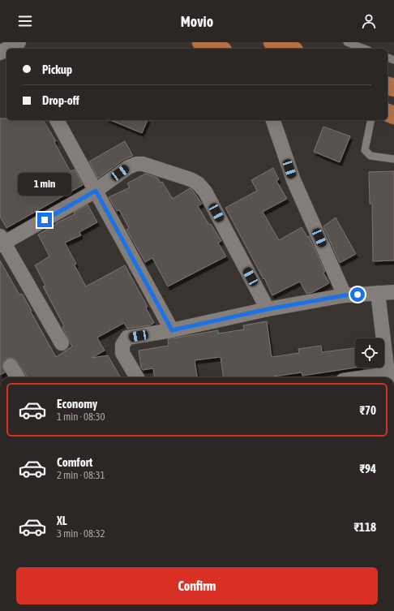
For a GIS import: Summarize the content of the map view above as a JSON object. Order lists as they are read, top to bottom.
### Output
{
  "page": {
    "header": "Movio",
    "banner": ["Pickup", "Drop-off"],
    "bubble": "1 min",
    "list": [
      {
        "name": "Economy",
        "note": "1 min · 08:30",
        "value": "₹70"
      },
      {
        "name": "Comfort",
        "note": "2 min · 08:31",
        "value": "₹94"
      },
      {
        "name": "XL",
        "note": "3 min · 08:32",
        "value": "₹118"
      }
    ],
    "buttons": "Confirm"
  }
}
